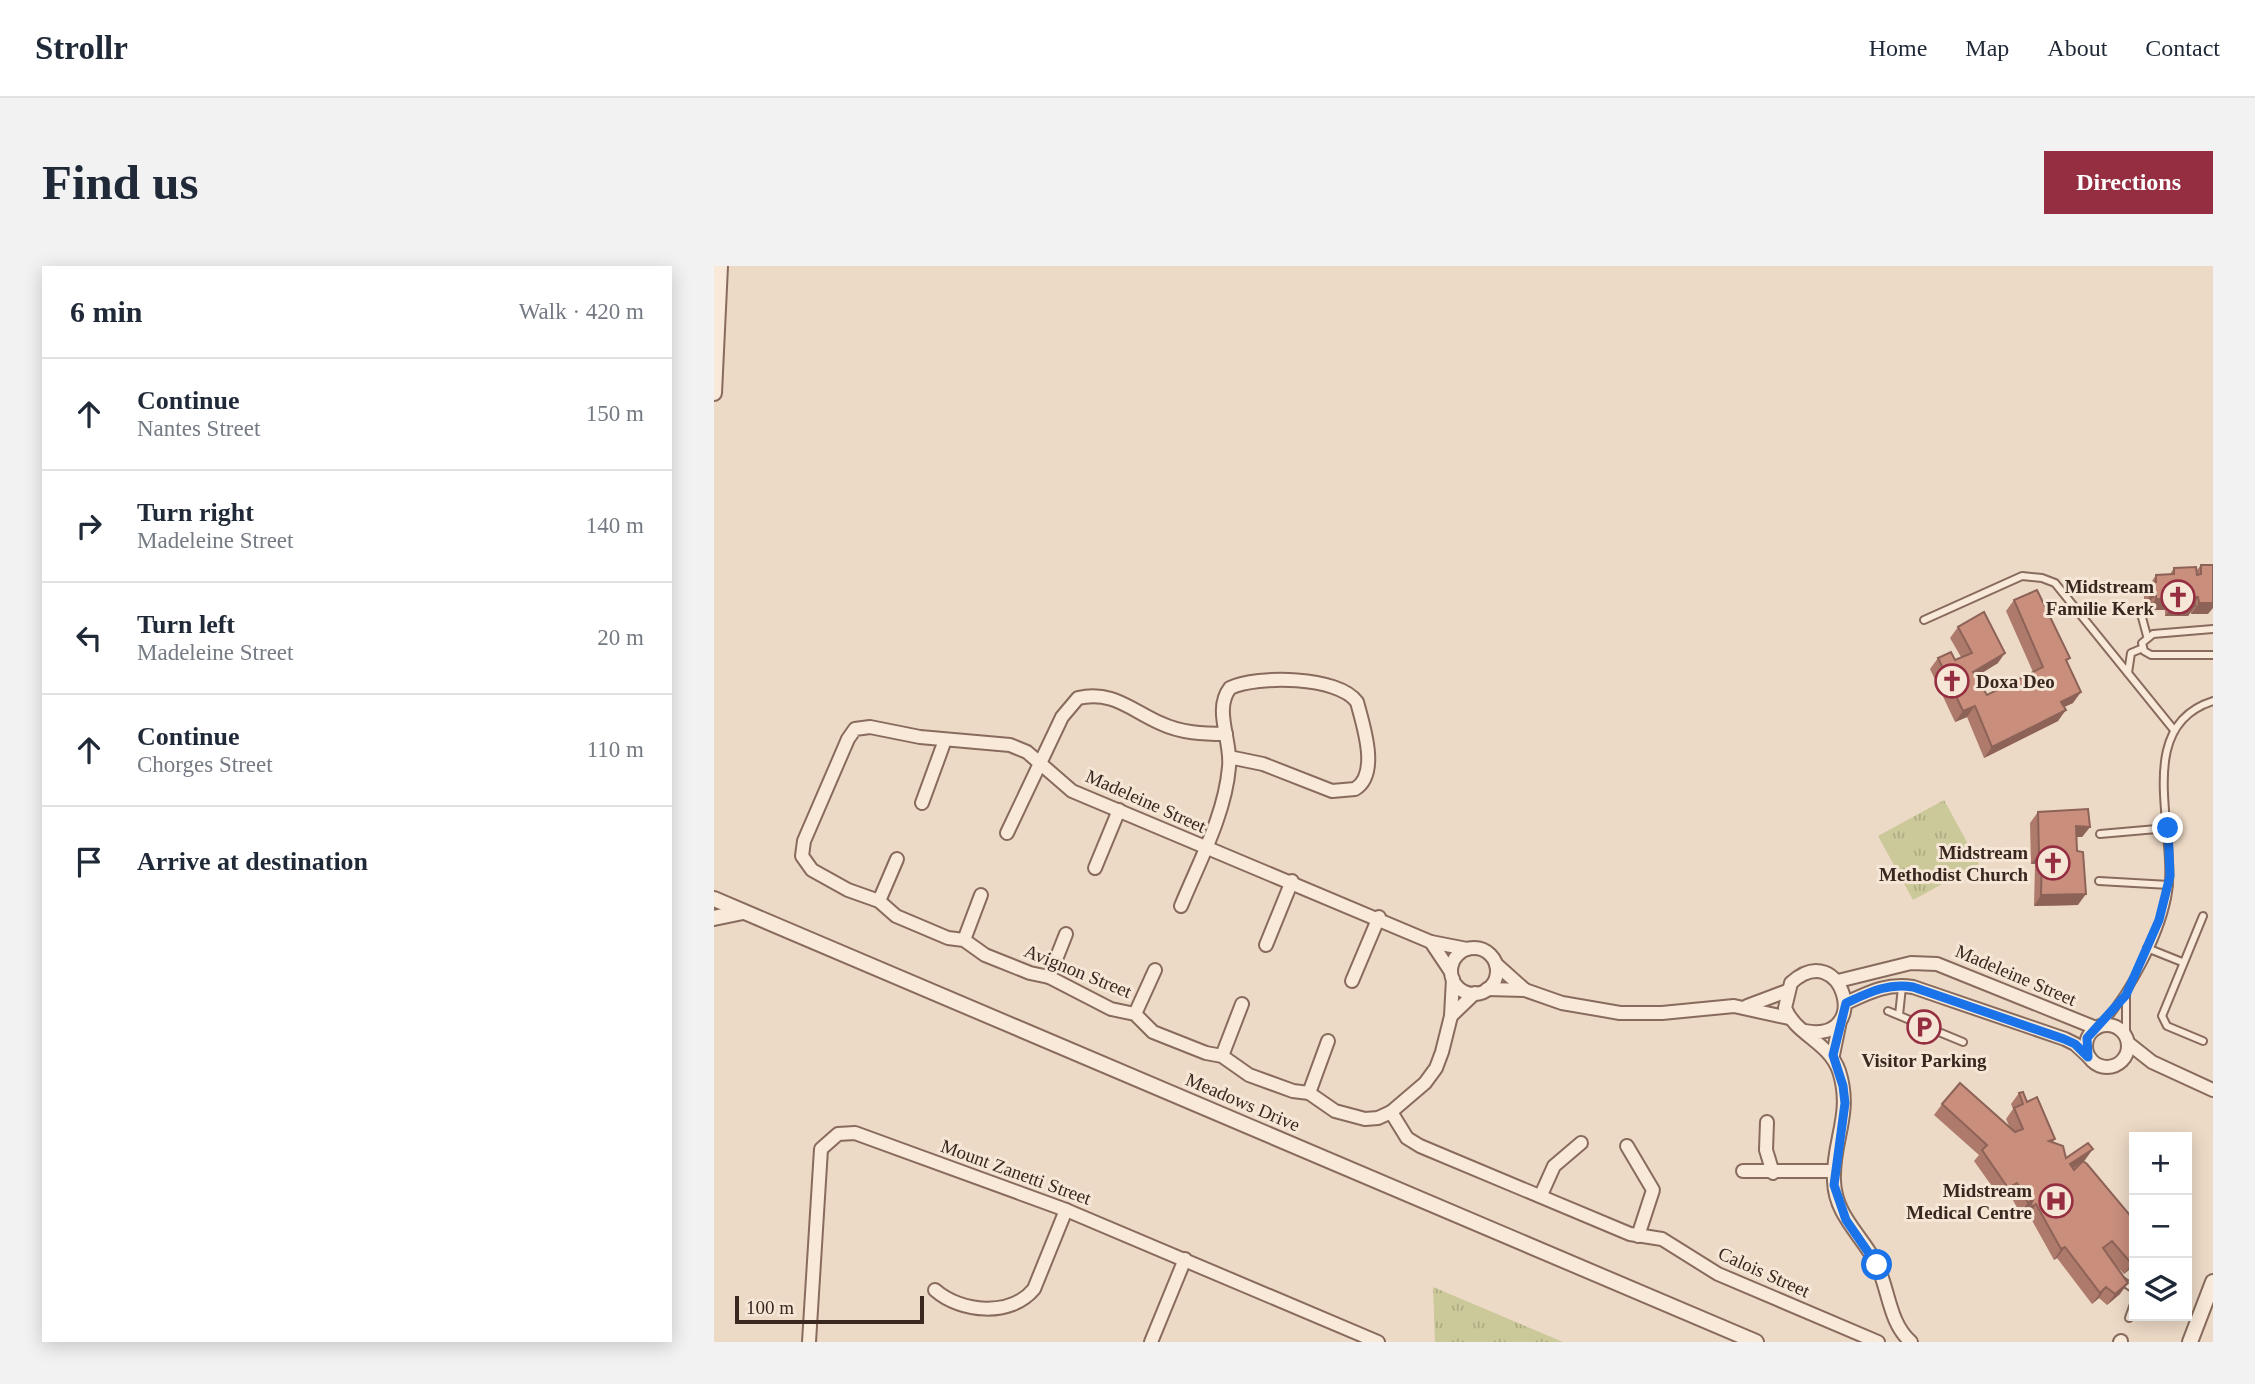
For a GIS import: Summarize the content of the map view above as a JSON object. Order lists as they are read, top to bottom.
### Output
{
  "streets": {
    "street": [
      "Madeleine Street",
      "Avignon Street",
      "Meadows Drive",
      "Mount Zanetti Street",
      "Calois Street"
    ]
  },
  "crossings": [
    ["Madeleine Street", "Avignon Street"],
    ["Avignon Street", "Calois Street"]
  ],
  "places": {
    "church": ["Midstream Familie Kerk", "Doxa Deo", "Midstream Methodist Church"],
    "parking": ["Visitor Parking"],
    "hospital": ["Midstream Medical Centre"]
  },
  "scale_bar": "100 m",
  "page": {
    "header": "Strollr",
    "nav": [
      "Home",
      "Map",
      "About",
      "Contact"
    ],
    "buttons": "Directions",
    "title": "Find us",
    "heading": ["6 min", "Walk · 420 m"],
    "list": [
      ["Continue", "Nantes Street", "150 m"],
      ["Turn right", "Madeleine Street", "140 m"],
      ["Turn left", "Madeleine Street", "20 m"],
      ["Continue", "Chorges Street", "110 m"],
      "Arrive at destination"
    ],
    "map_buttons": ["+", "−"],
    "scale": "100 m"
  }
}
